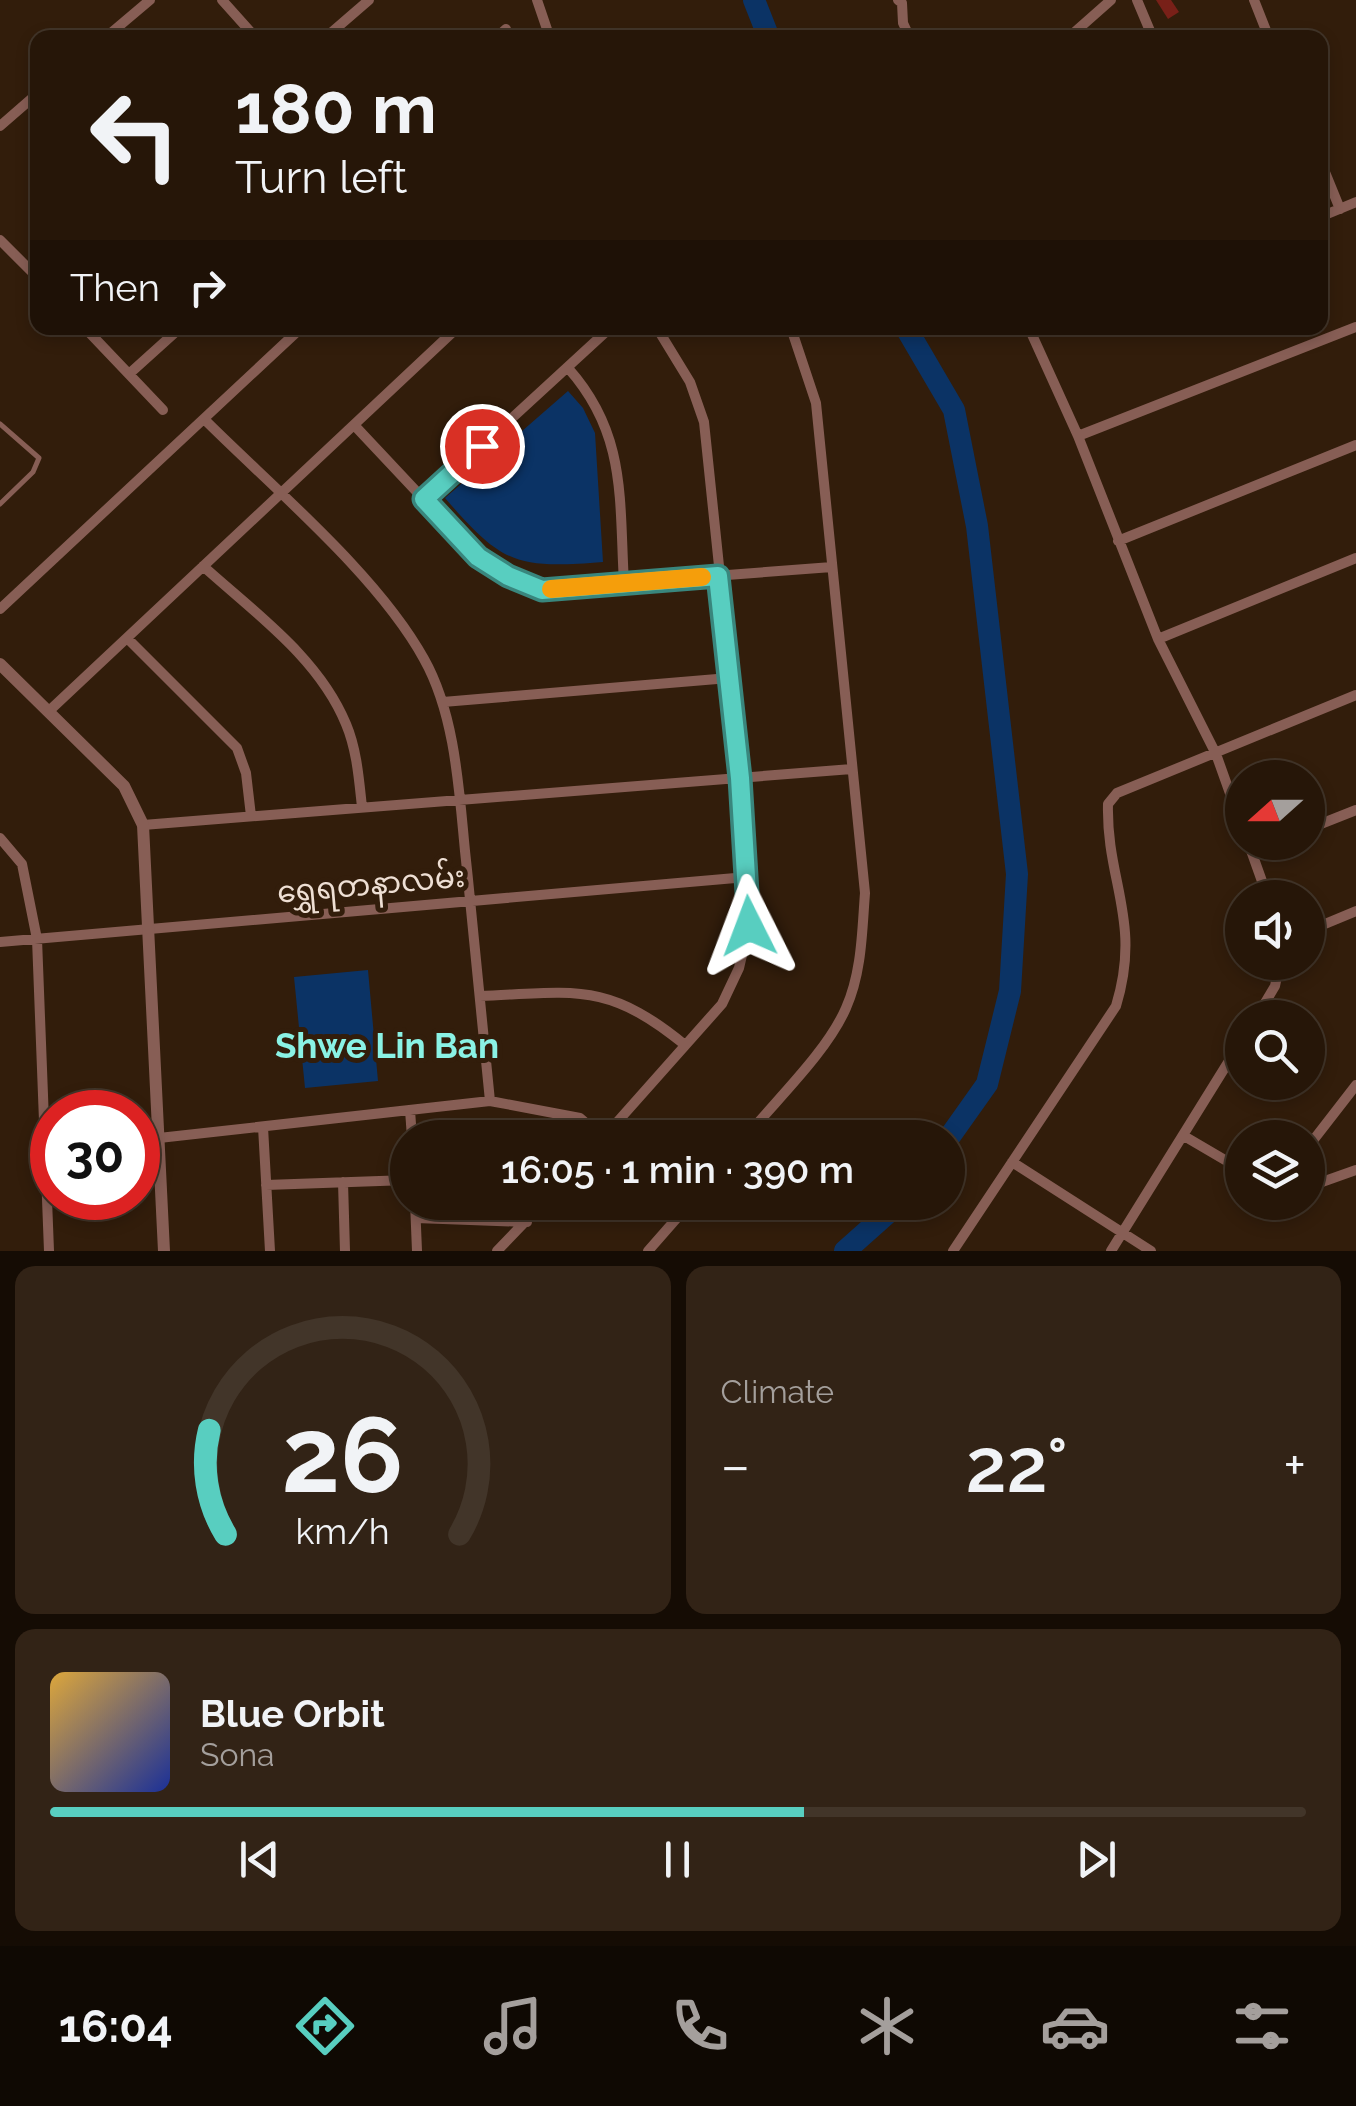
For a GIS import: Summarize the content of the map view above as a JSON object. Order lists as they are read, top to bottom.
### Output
{
  "streets": {
    "street": ["ရွှေရတနာလမ်း"]
  },
  "districts": ["Shwe Lin Ban"],
  "north": "left",
  "page": {
    "turn": ["180 m", "Turn left"],
    "then": "Then",
    "limit": "30",
    "trip": "16:05 · 1 min · 390 m",
    "tile": "Climate",
    "heat": ["−", "22°", "+"],
    "song": ["Blue Orbit", "Sona"],
    "tabs": "16:04",
    "gauge": ["26", "km/h"]
  }
}
